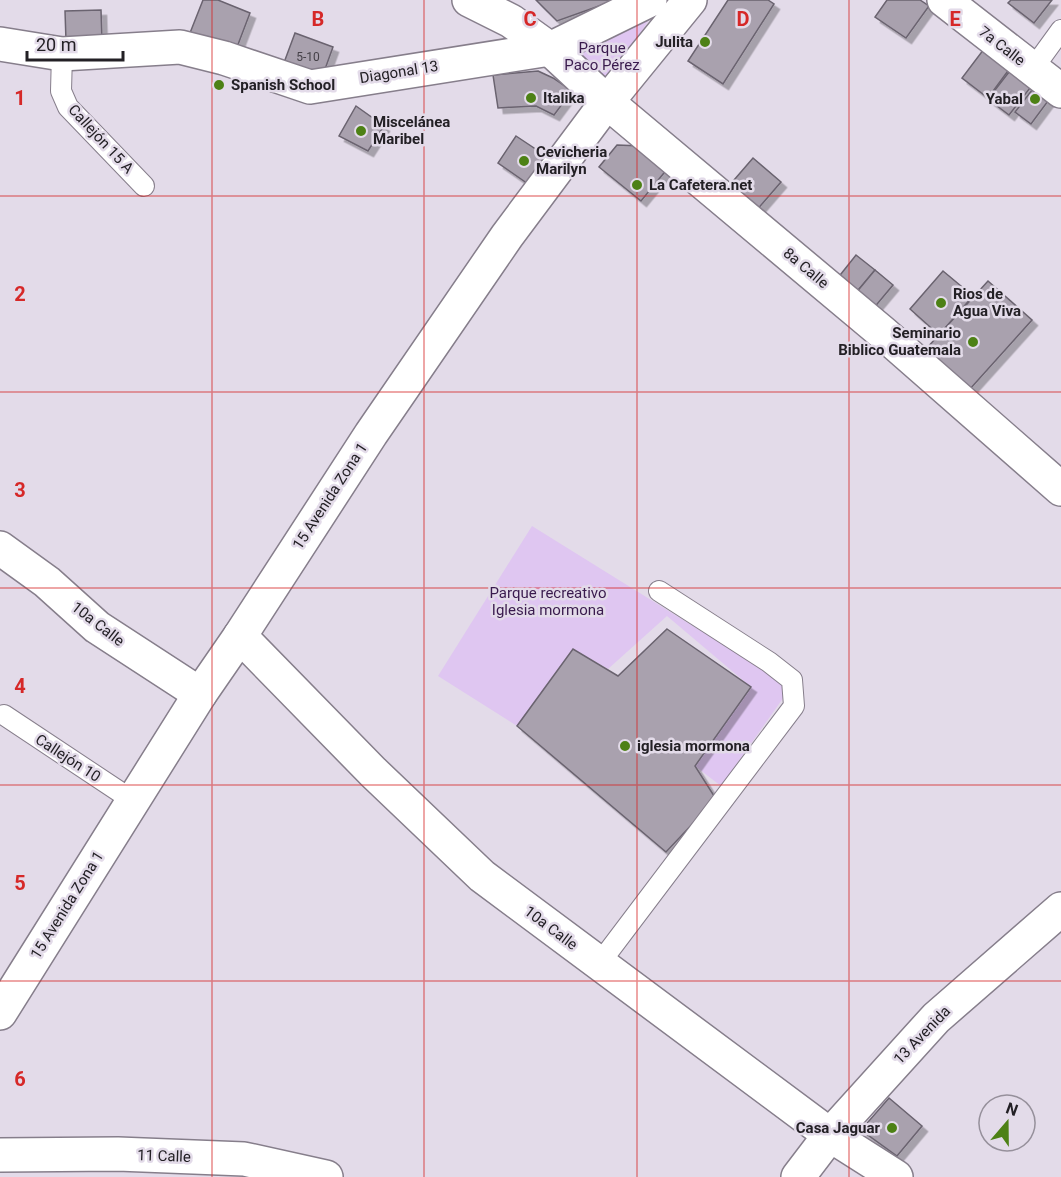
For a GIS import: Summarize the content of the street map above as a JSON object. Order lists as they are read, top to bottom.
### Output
{
  "streets": {
    "street": [
      "7a Calle",
      "Diagonal 13",
      "8a Calle",
      "15 Avenida Zona 1",
      "10a Calle",
      "13 Avenida",
      "11 Calle"
    ],
    "lane": ["Callejón 15 A", "Callejón 10"]
  },
  "crossings": [
    ["Diagonal 13", "Callejón 15 A"],
    ["Diagonal 13", "8a Calle"],
    ["8a Calle", "15 Avenida Zona 1"],
    ["15 Avenida Zona 1", "10a Calle"],
    ["15 Avenida Zona 1", "Callejón 10"],
    ["10a Calle", "13 Avenida"]
  ],
  "parks": ["Parque Paco Pérez", "Parque recreativo Iglesia mormona"],
  "places": [
    "Julita",
    "Spanish School",
    "Italika",
    "Yabal",
    "Miscelánea Maribel",
    "Cevicheria Marilyn",
    "La Cafetera.net",
    "Rios de Agua Viva",
    "Seminario Biblico Guatemala",
    "iglesia mormona",
    "Casa Jaguar"
  ],
  "house_numbers": ["5-10"],
  "scale_bar": "20 m",
  "north": "top",
  "grid": {
    "columns": [
      "B",
      "C",
      "D",
      "E"
    ],
    "rows": [
      "1",
      "2",
      "3",
      "4",
      "5",
      "6"
    ]
  }
}
